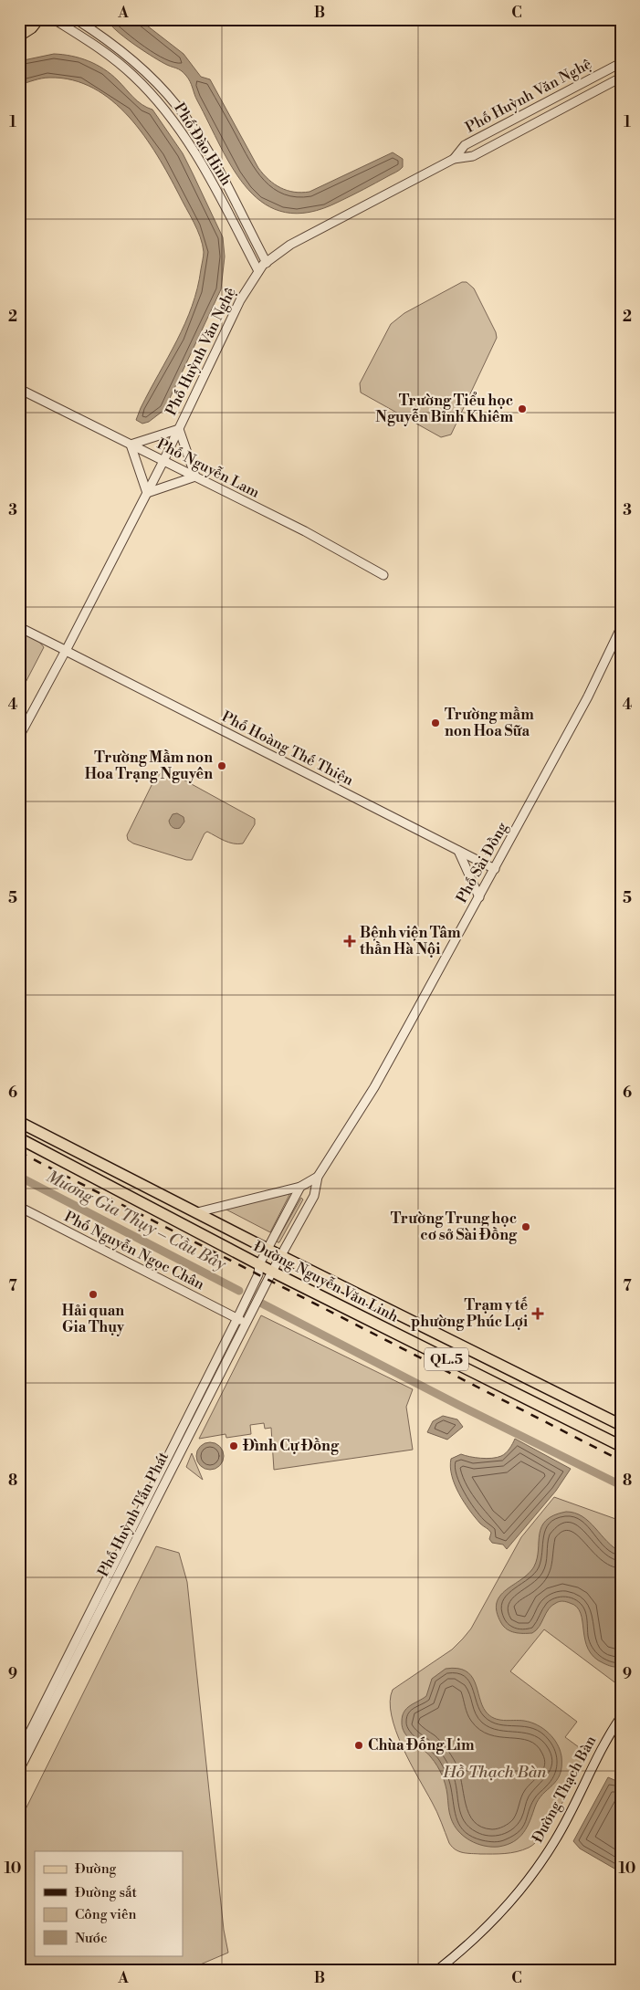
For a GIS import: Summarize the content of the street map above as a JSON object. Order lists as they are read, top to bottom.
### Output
{
  "streets": {
    "highway": ["Đường Nguyễn Văn Linh", "QL.5"],
    "street": [
      "Phố Huỳnh Văn Nghệ",
      "Phố Đào Hinh",
      "Phố Nguyễn Lam",
      "Phố Hoàng Thế Thiện",
      "Phố Sài Đồng",
      "Phố Nguyễn Ngọc Chân",
      "Phố Huỳnh Tấn Phát",
      "Đường Thạch Bàn"
    ]
  },
  "crossings": [
    ["Phố Huỳnh Văn Nghệ", "Phố Đào Hinh"],
    ["Phố Huỳnh Văn Nghệ", "Phố Nguyễn Lam"],
    ["Phố Huỳnh Văn Nghệ", "Phố Hoàng Thế Thiện"],
    ["Phố Hoàng Thế Thiện", "Phố Sài Đồng"],
    ["Phố Sài Đồng", "Đường Nguyễn Văn Linh"],
    ["Phố Sài Đồng", "Phố Huỳnh Tấn Phát"],
    ["Phố Nguyễn Ngọc Chân", "Phố Huỳnh Tấn Phát"],
    ["Đường Nguyễn Văn Linh", "Phố Huỳnh Tấn Phát"]
  ],
  "water": ["Mương Gia Thụy – Cầu Bây", "Hồ Thạch Bàn"],
  "places": {
    "other": [
      "Trường Tiểu học Nguyễn Bỉnh Khiêm",
      "Trường mầm non Hoa Sữa",
      "Trường Mầm non Hoa Trạng Nguyên",
      "Trường Trung học cơ sở Sài Đồng",
      "Hải quan Gia Thụy",
      "Đình Cự Đồng",
      "Chùa Đống Lim"
    ],
    "health": ["Bệnh viện Tâm thần Hà Nội", "Trạm y tế phường Phúc Lợi"]
  },
  "legend": [
    "Đường",
    "Đường sắt",
    "Công viên",
    "Nước"
  ],
  "grid": {
    "columns": ["A", "B", "C"],
    "rows": [
      "1",
      "2",
      "3",
      "4",
      "5",
      "6",
      "7",
      "8",
      "9",
      "10"
    ]
  }
}
